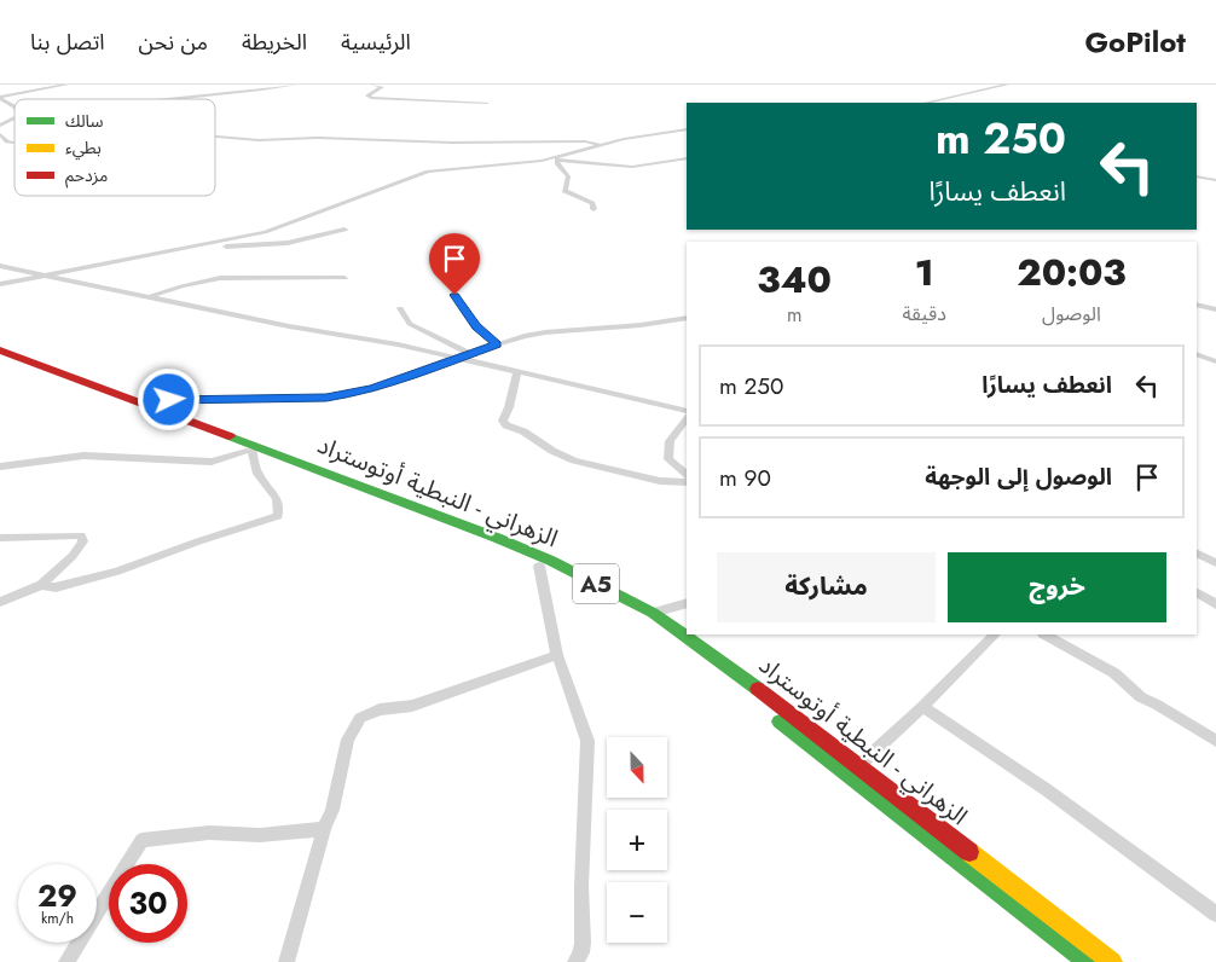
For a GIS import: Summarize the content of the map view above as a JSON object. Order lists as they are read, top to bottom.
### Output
{
  "streets": {
    "highway": ["الزهراني - النبطية أوتوستراد", "A5"]
  },
  "legend": ["سالك", "بطيء", "مزدحم"],
  "north": "bottom",
  "page": {
    "header": "GoPilot",
    "nav": [
      "الرئيسية",
      "الخريطة",
      "من نحن",
      "اتصل بنا"
    ],
    "turn": ["250 m", "انعطف يسارًا"],
    "eta": [
      "20:03",
      "الوصول",
      "1",
      "دقيقة",
      "340",
      "m"
    ],
    "list": [
      {
        "name": "انعطف يسارًا",
        "value": "250 m"
      },
      {
        "name": "الوصول إلى الوجهة",
        "value": "90 m"
      }
    ],
    "buttons": ["خروج", "مشاركة"],
    "map_buttons": ["+", "−"],
    "speed": "29 km/h",
    "limit": "30"
  }
}
